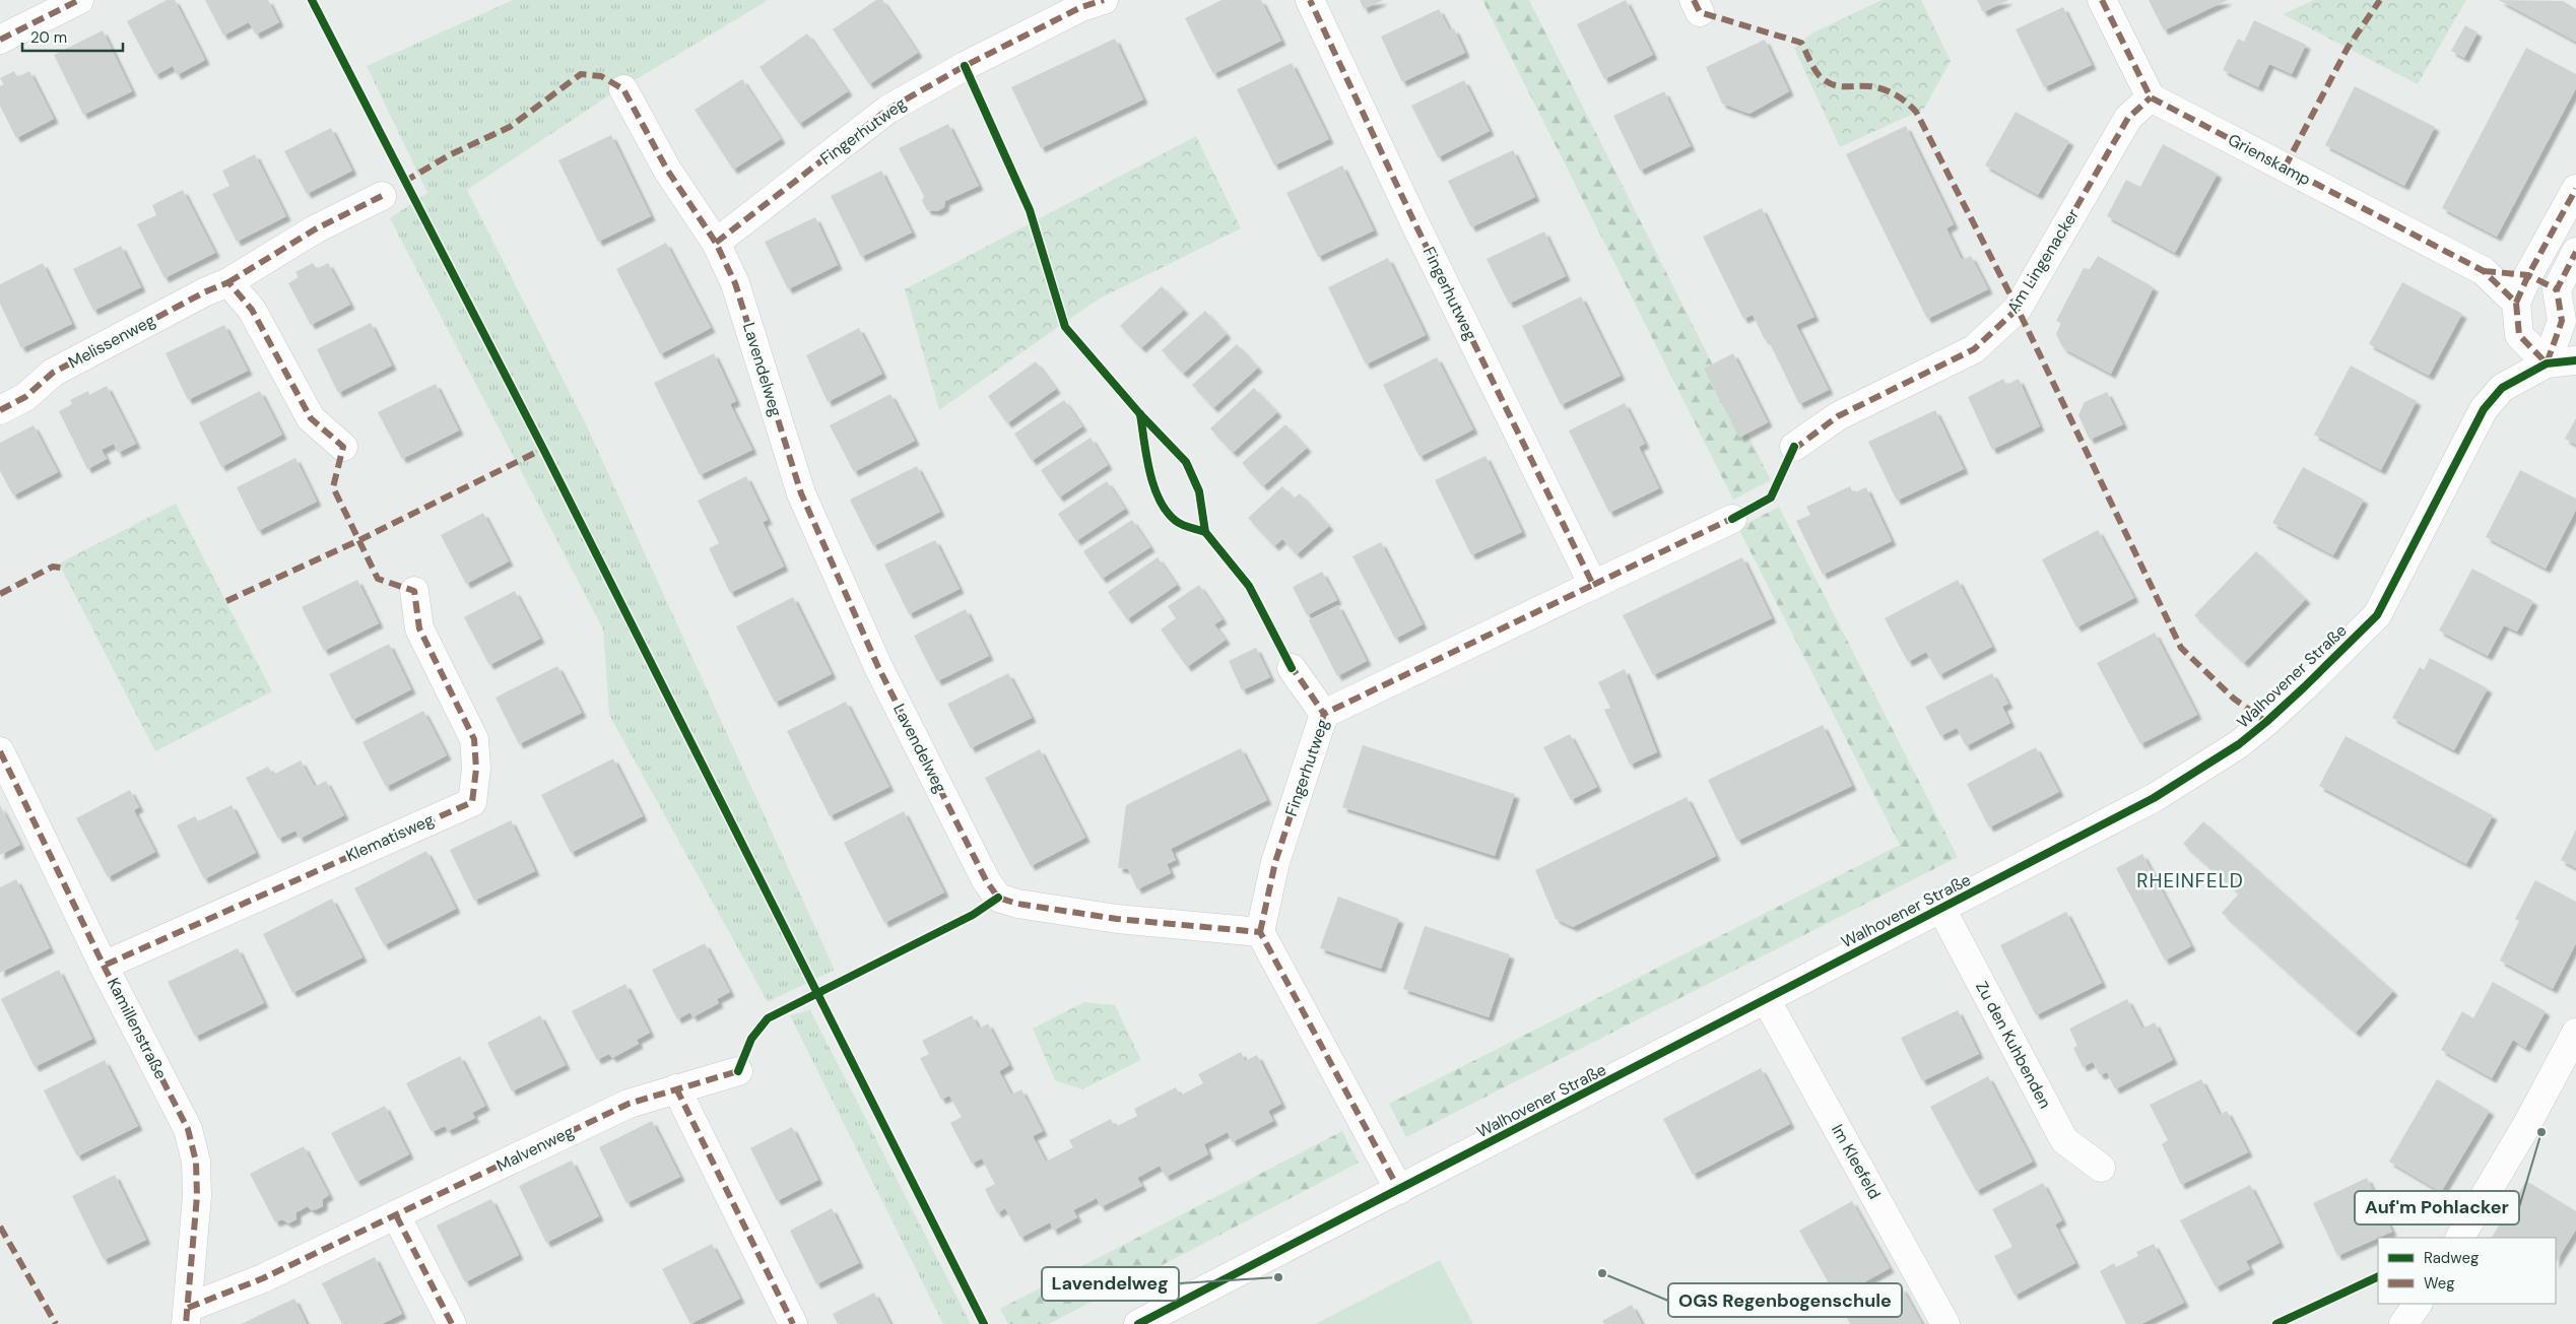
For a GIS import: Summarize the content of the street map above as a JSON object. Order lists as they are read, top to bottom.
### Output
{
  "streets": {
    "street": [
      "Fingerhutweg",
      "Grienskamp",
      "Am Lingenacker",
      "Melissenweg",
      "Lavendelweg",
      "Walhovener Straße",
      "Klematisweg",
      "Kamillenstraße",
      "Zu den Kuhbenden",
      "Malvenweg",
      "Im Kleefeld"
    ]
  },
  "crossings": [
    ["Fingerhutweg", "Lavendelweg"],
    ["Grienskamp", "Am Lingenacker"],
    ["Walhovener Straße", "Zu den Kuhbenden"],
    ["Walhovener Straße", "Im Kleefeld"],
    ["Klematisweg", "Kamillenstraße"],
    ["Kamillenstraße", "Malvenweg"]
  ],
  "districts": ["RHEINFELD"],
  "places": ["Auf'm Pohlacker", "OGS Regenbogenschule", "Lavendelweg"],
  "legend": ["Radweg", "Weg"],
  "scale_bar": "20 m"
}
